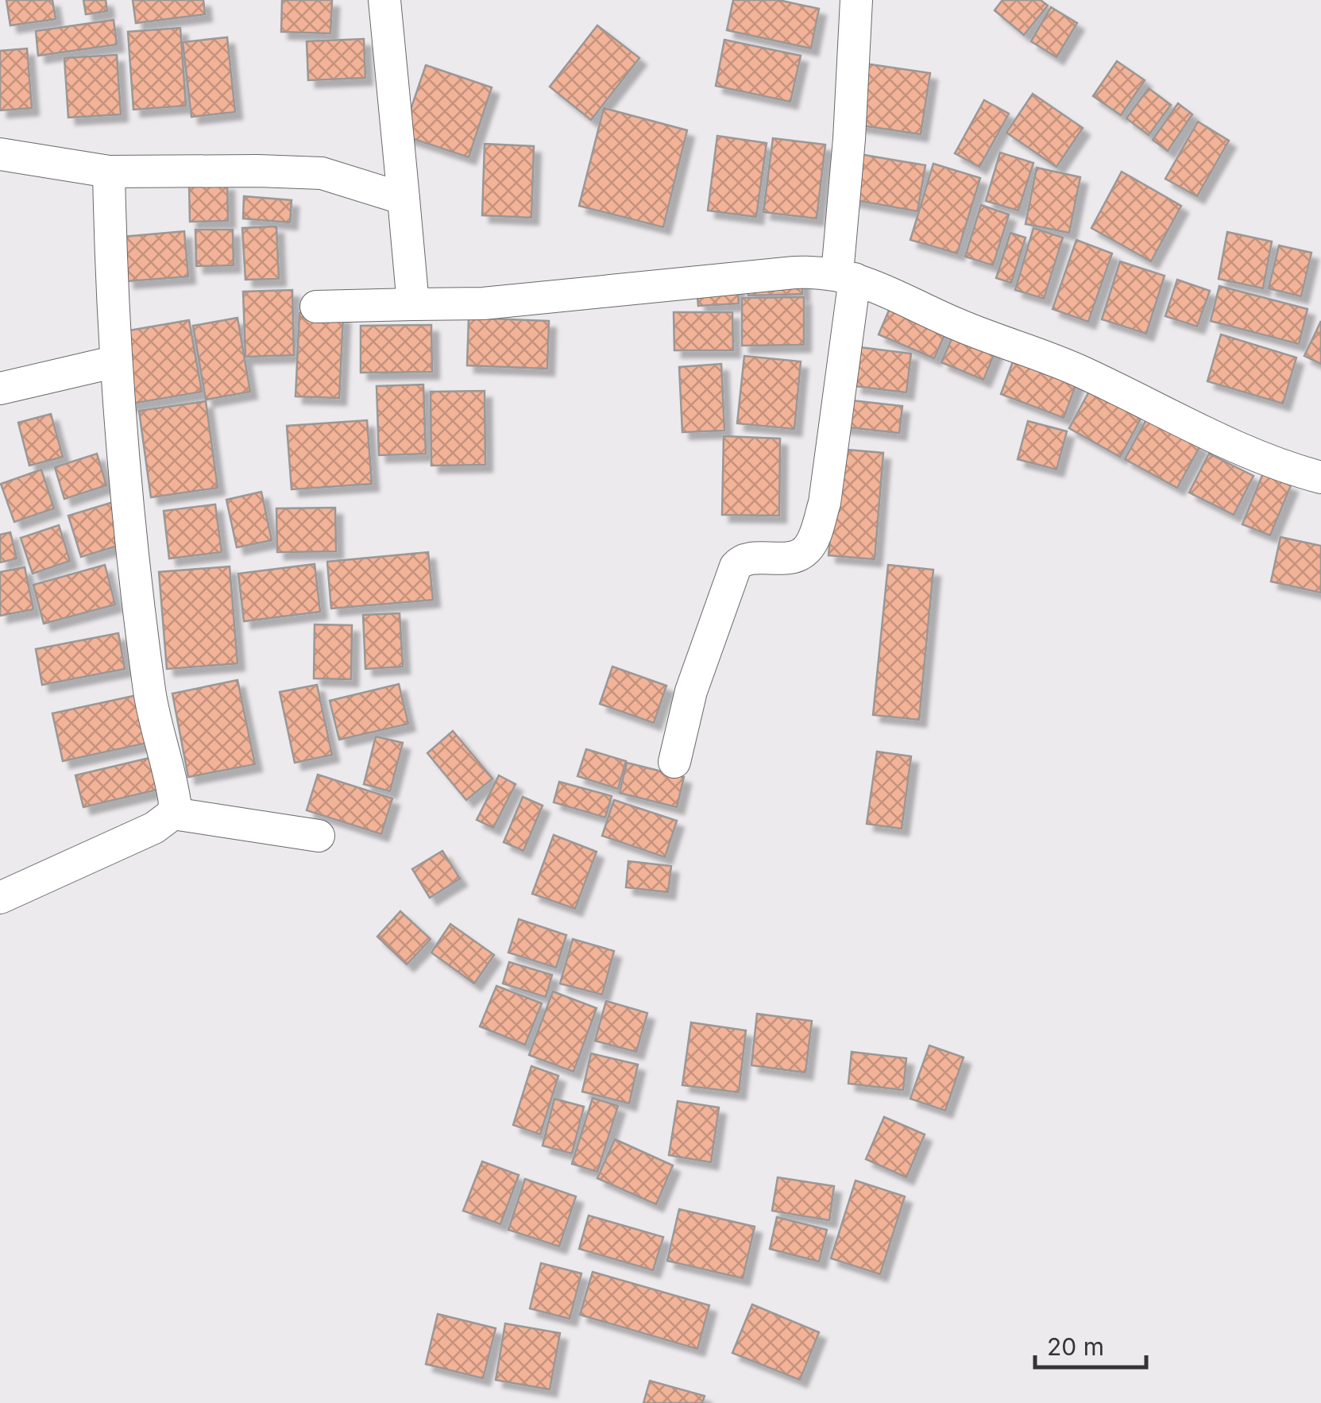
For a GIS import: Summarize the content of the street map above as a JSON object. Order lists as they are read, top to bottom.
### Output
{
  "scale_bar": "20 m"
}
